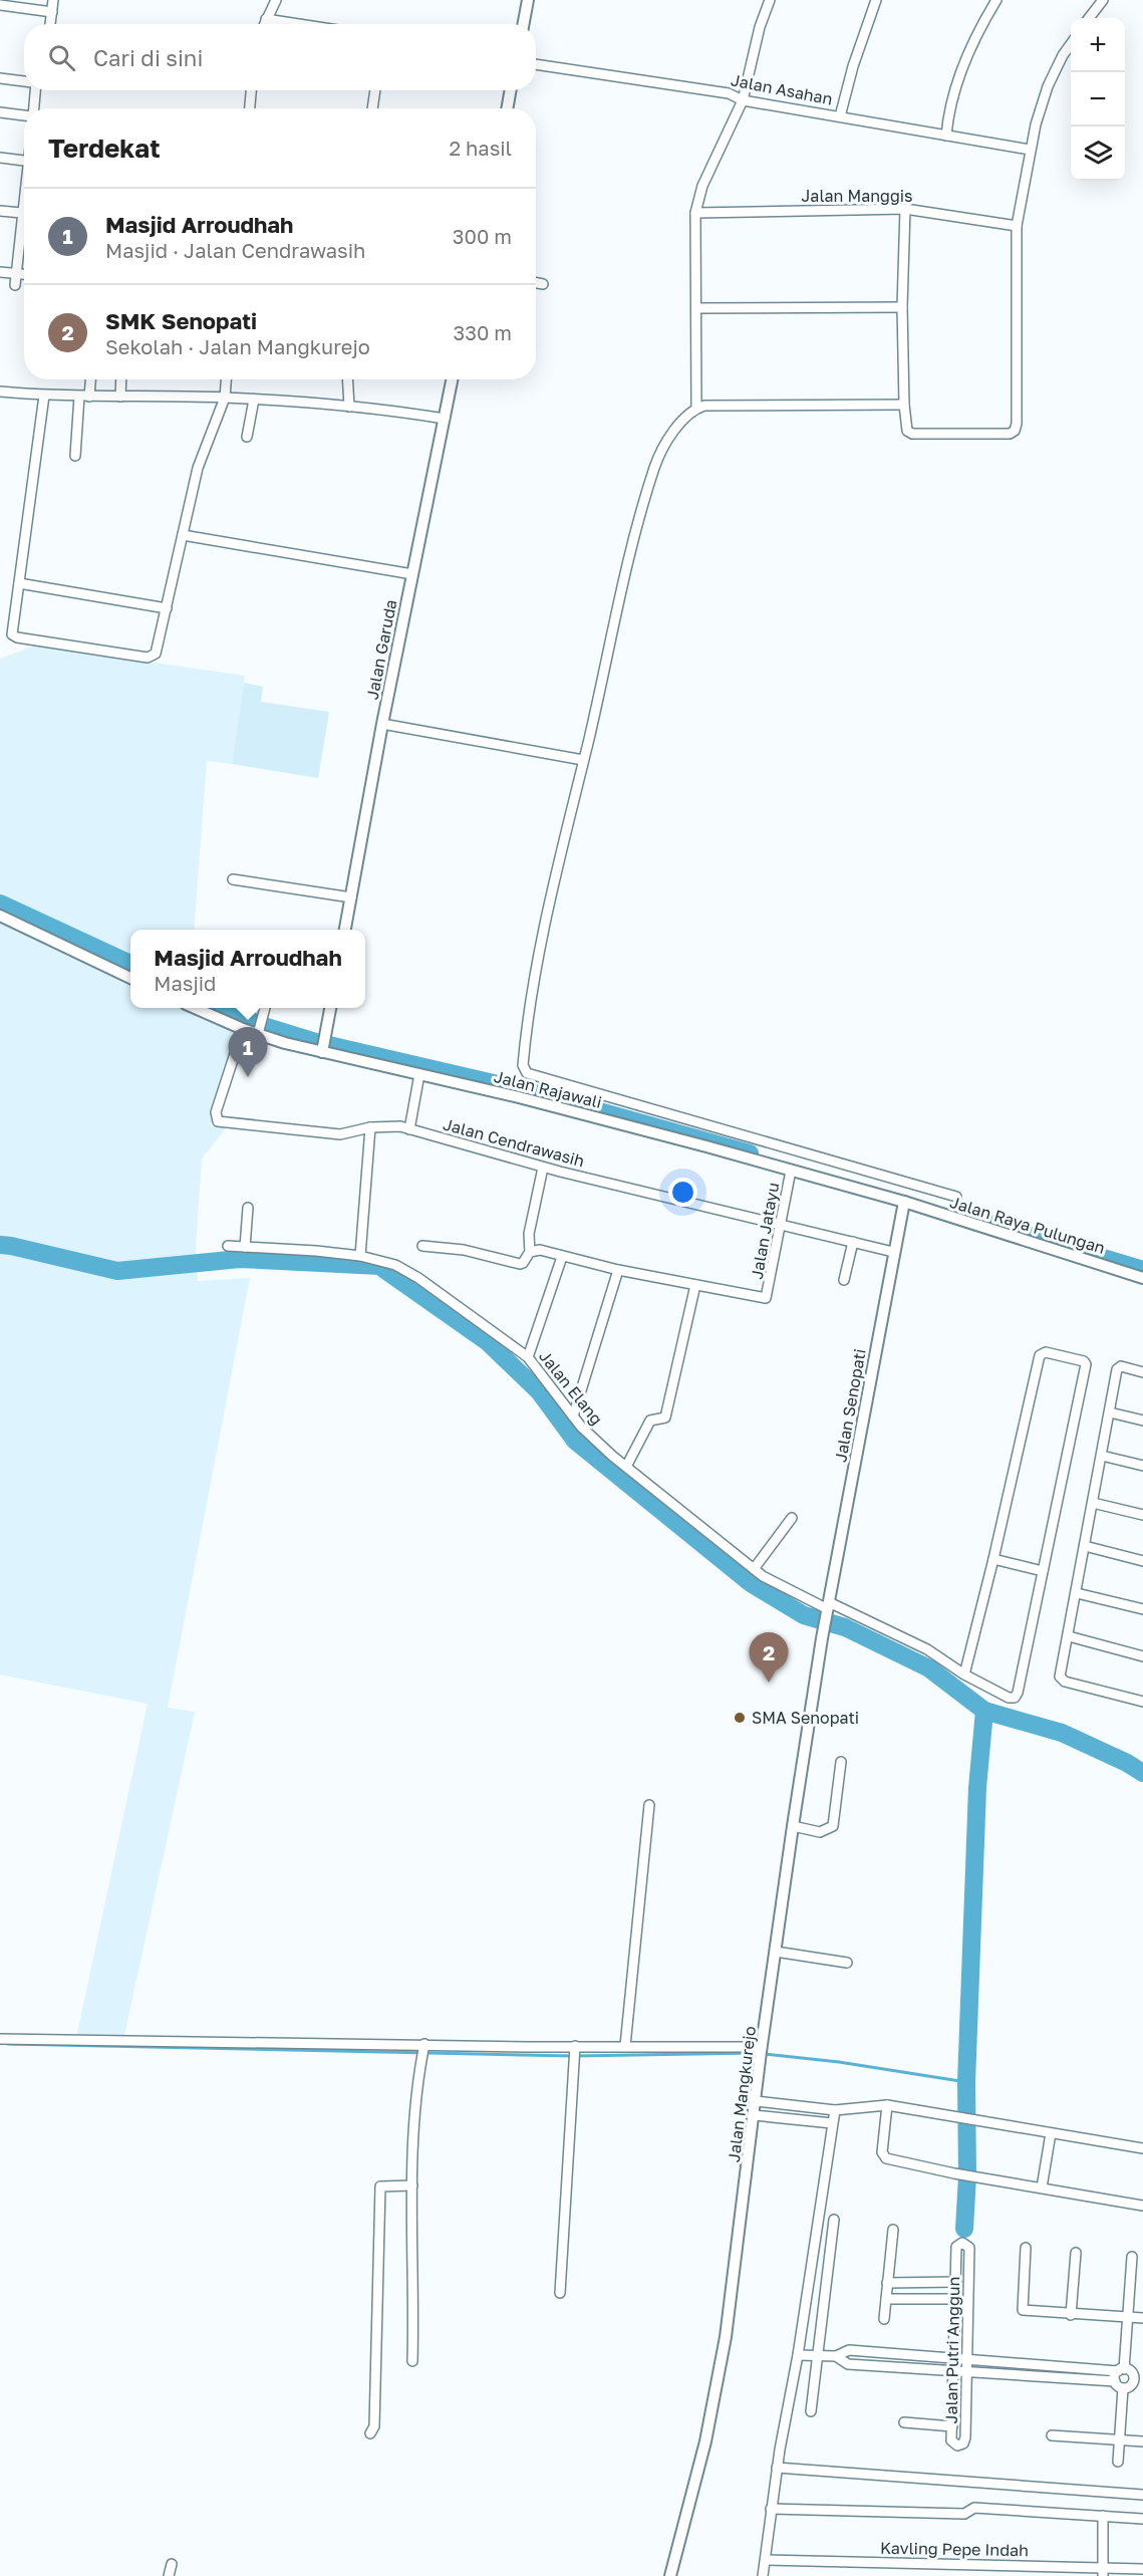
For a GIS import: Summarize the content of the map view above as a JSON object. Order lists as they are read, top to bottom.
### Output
{
  "streets": {
    "street": [
      "Jalan Asahan",
      "Jalan Manggis",
      "Jalan Garuda",
      "Jalan Rajawali",
      "Jalan Cendrawasih",
      "Jalan Raya Pulungan",
      "Jalan Jatayu",
      "Jalan Elang",
      "Jalan Senopati",
      "Jalan Mangkurejo",
      "Jalan Putri Anggun",
      "Kavling Pepe Indah"
    ]
  },
  "crossings": [
    ["Jalan Rajawali", "Jalan Cendrawasih"],
    ["Jalan Rajawali", "Jalan Raya Pulungan"],
    ["Jalan Rajawali", "Jalan Jatayu"],
    ["Jalan Rajawali", "Jalan Senopati"],
    ["Jalan Cendrawasih", "Jalan Jatayu"],
    ["Jalan Cendrawasih", "Jalan Senopati"],
    ["Jalan Raya Pulungan", "Jalan Senopati"],
    ["Jalan Elang", "Jalan Senopati"],
    ["Jalan Elang", "Jalan Mangkurejo"],
    ["Jalan Senopati", "Jalan Mangkurejo"]
  ],
  "places": ["SMA Senopati"],
  "page": {
    "map_buttons": ["+", "−"],
    "search": "Cari di sini",
    "heading": ["Terdekat", "2 hasil"],
    "list": [
      {
        "mark": "1",
        "name": "Masjid Arroudhah",
        "note": "Masjid · Jalan Cendrawasih",
        "value": "300 m"
      },
      {
        "mark": "2",
        "name": "SMK Senopati",
        "note": "Sekolah · Jalan Mangkurejo",
        "value": "330 m"
      }
    ],
    "popup": ["Masjid Arroudhah", "Masjid"],
    "pins": ["1", "2"]
  }
}
